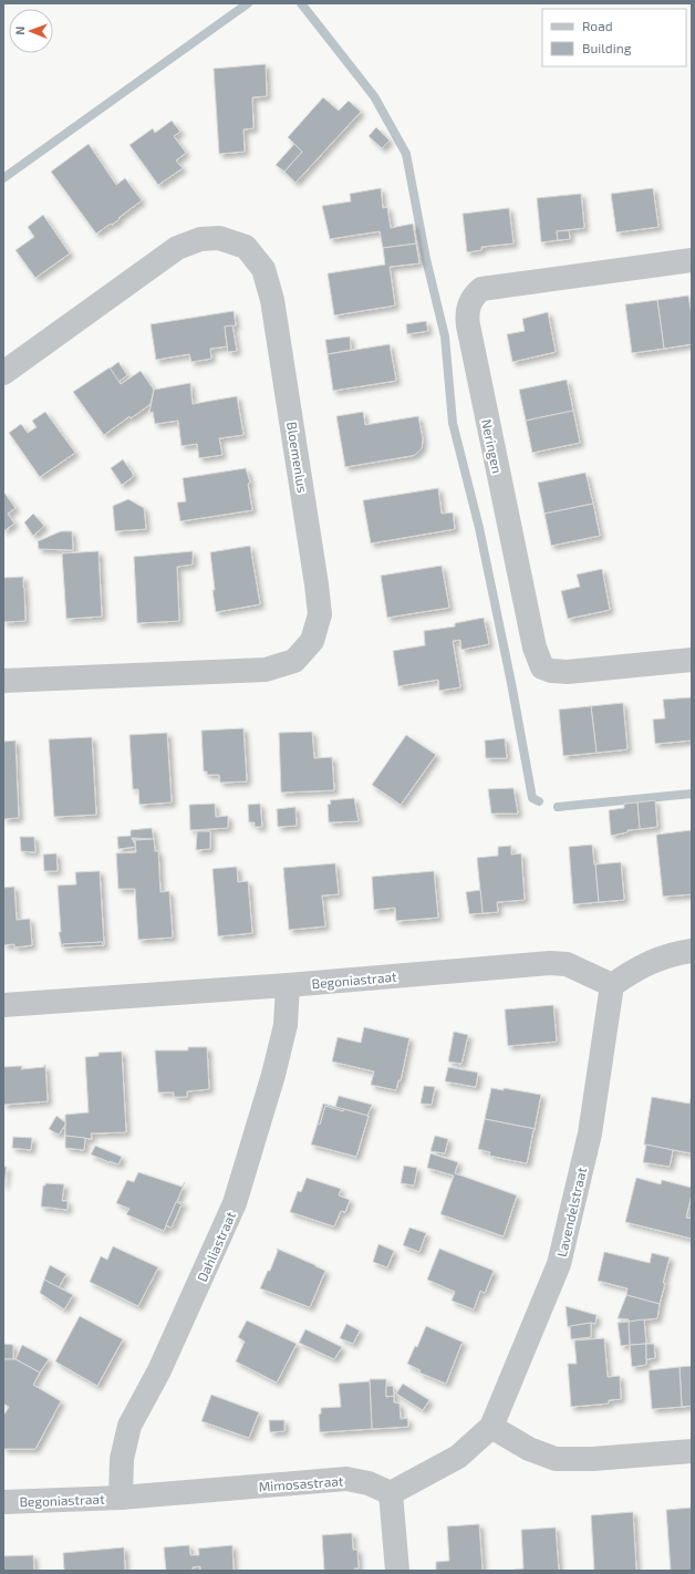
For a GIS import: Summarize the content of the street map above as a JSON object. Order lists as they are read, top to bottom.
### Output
{
  "streets": {
    "street": [
      "Neringen",
      "Bloemenlus",
      "Begoniastraat",
      "Lavendelstraat",
      "Dahliastraat",
      "Mimosastraat"
    ]
  },
  "crossings": [
    ["Begoniastraat", "Lavendelstraat"],
    ["Begoniastraat", "Dahliastraat"],
    ["Begoniastraat", "Mimosastraat"],
    ["Dahliastraat", "Mimosastraat"]
  ],
  "legend": ["Road", "Building"],
  "north": "left"
}
